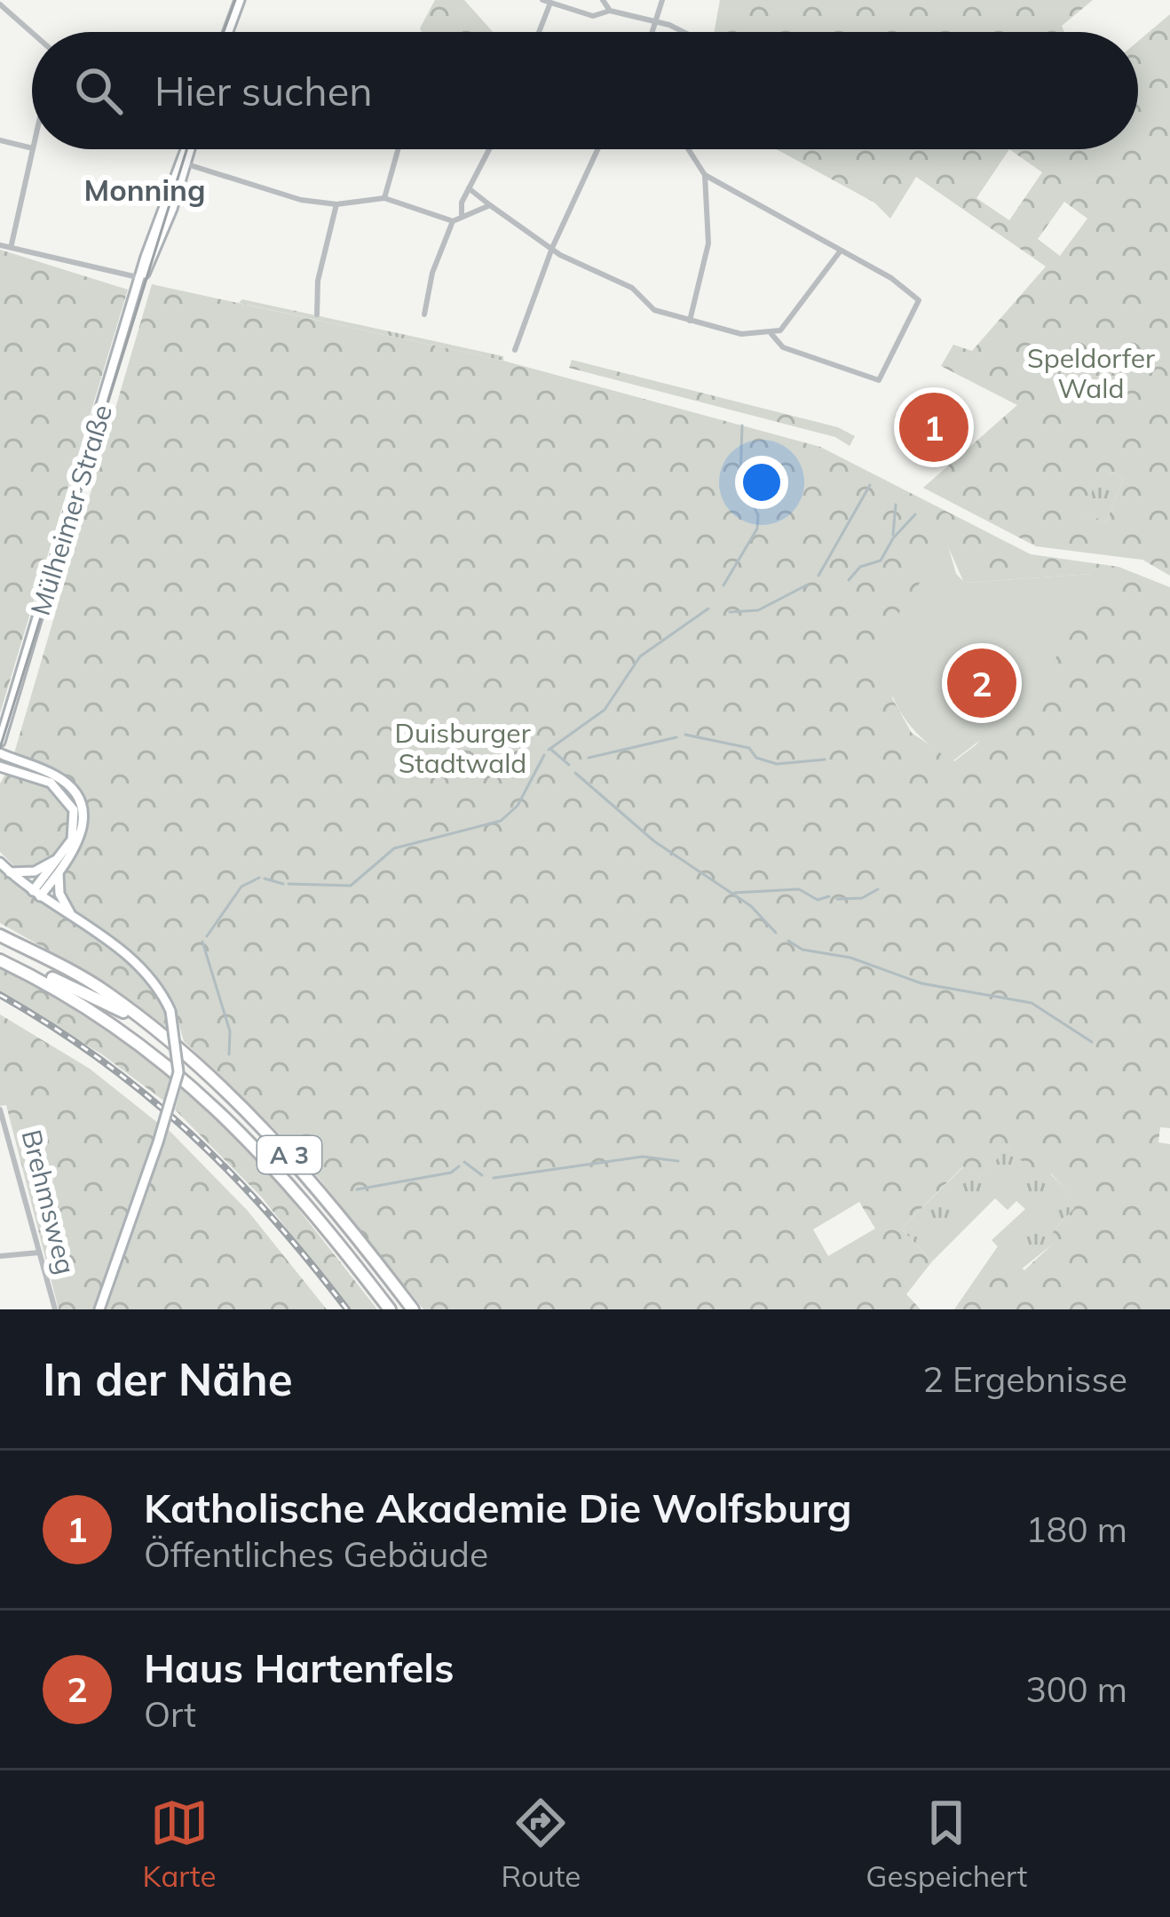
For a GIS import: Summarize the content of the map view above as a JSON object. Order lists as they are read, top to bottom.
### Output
{
  "streets": {
    "highway": ["A 3"],
    "main road": ["Mülheimer Straße"],
    "street": ["Brehmsweg"]
  },
  "districts": ["Monning"],
  "parks": ["Speldorfer Wald", "Duisburger Stadtwald"],
  "page": {
    "search": "Hier suchen",
    "pins": ["1", "2"],
    "heading": ["In der Nähe", "2 Ergebnisse"],
    "list": [
      {
        "mark": "1",
        "name": "Katholische Akademie Die Wolfsburg",
        "note": "Öffentliches Gebäude",
        "value": "180 m"
      },
      {
        "mark": "2",
        "name": "Haus Hartenfels",
        "note": "Ort",
        "value": "300 m"
      }
    ],
    "nav": ["Karte", "Route", "Gespeichert"]
  }
}
